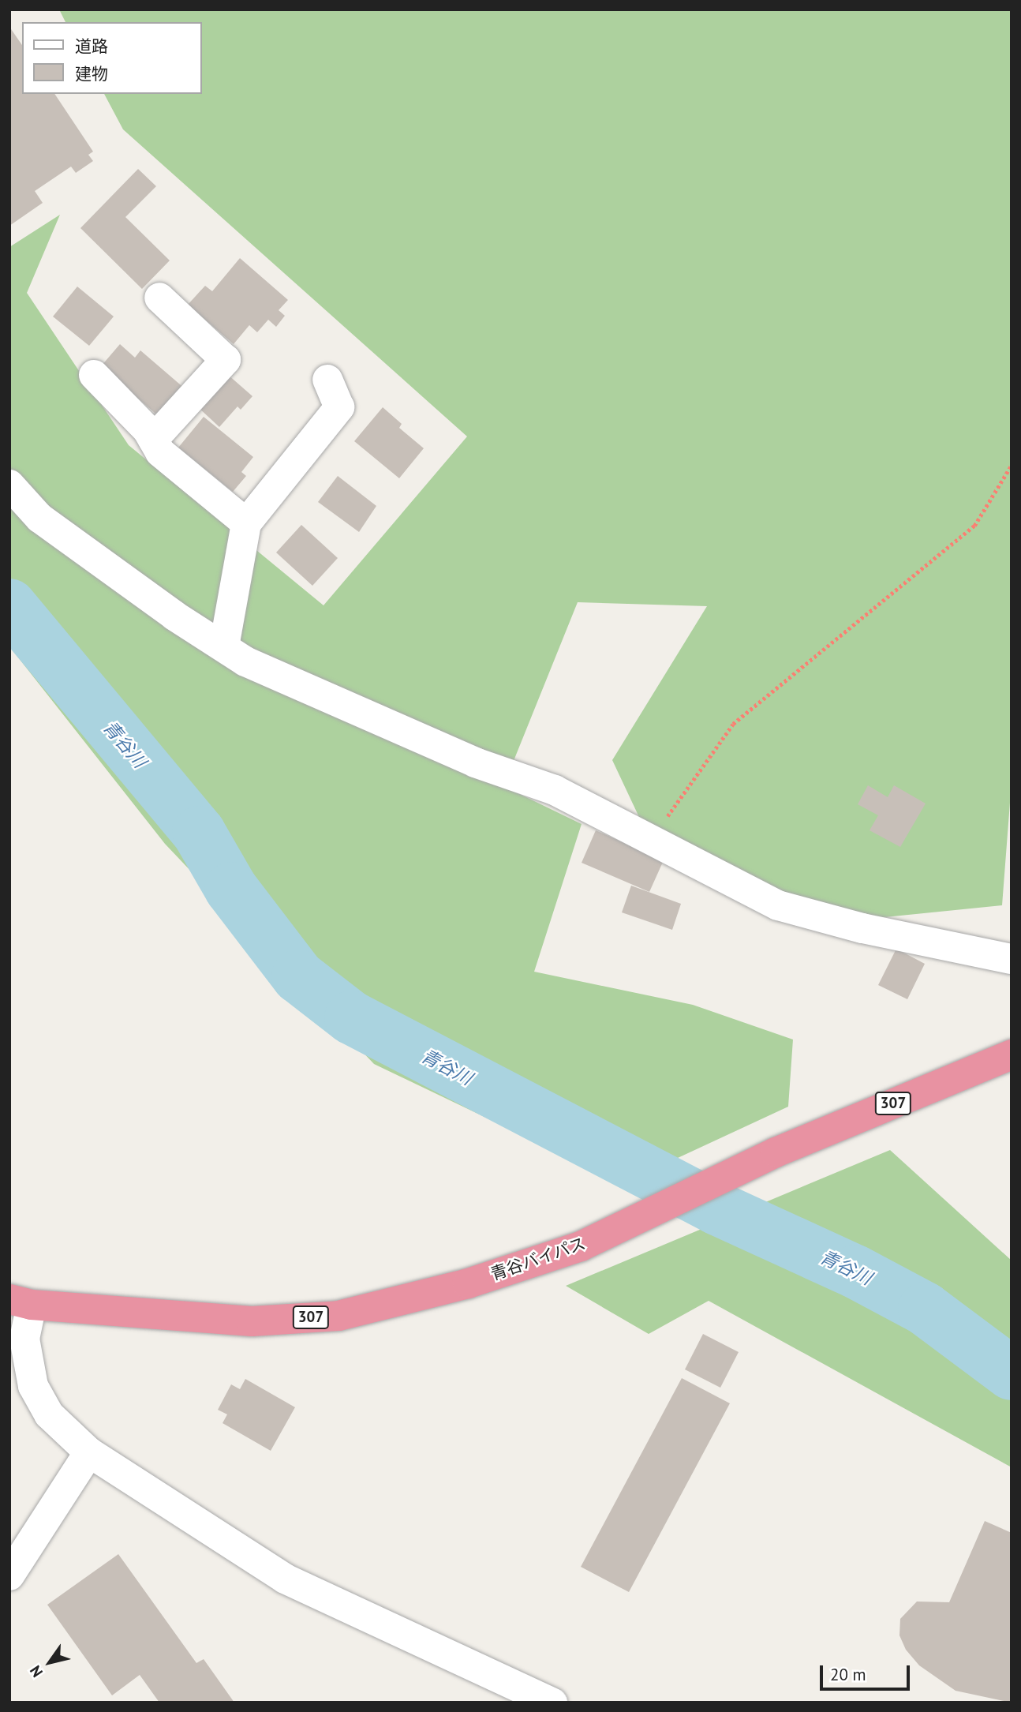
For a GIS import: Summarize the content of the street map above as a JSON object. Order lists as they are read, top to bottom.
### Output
{
  "streets": {
    "highway": ["307", "青谷バイパス"]
  },
  "water": ["青谷川"],
  "legend": ["道路", "建物"],
  "scale_bar": "20 m",
  "north": "bottom left"
}
